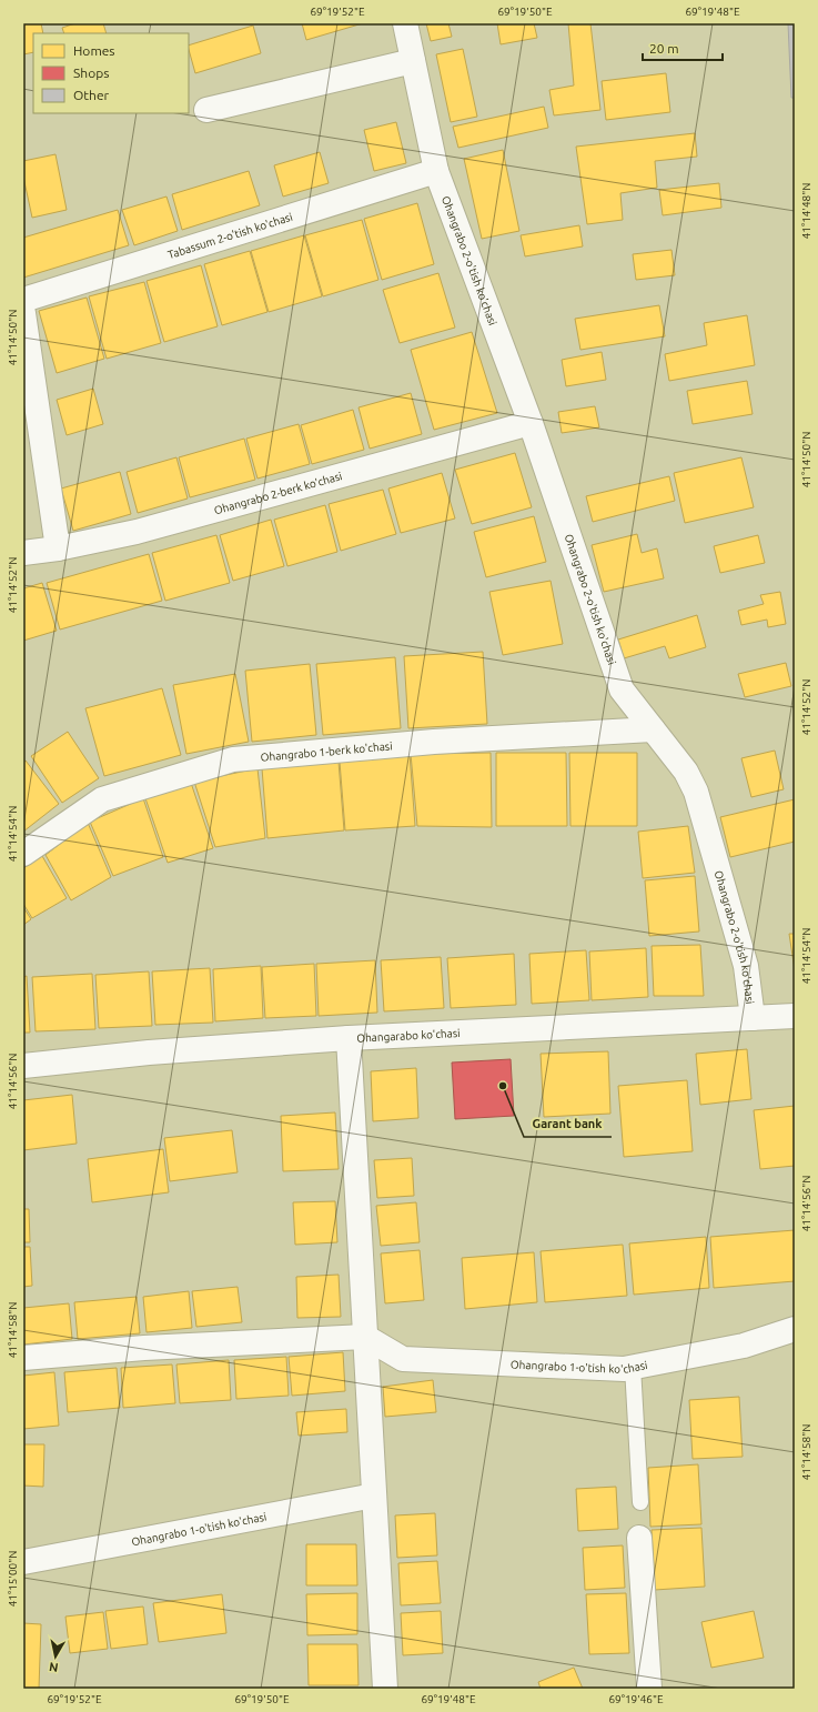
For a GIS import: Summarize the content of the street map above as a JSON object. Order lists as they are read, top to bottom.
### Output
{
  "streets": {
    "street": [
      "Tabassum 2-o'tish ko'chasi",
      "Ohangrabo 2-o'tish ko'chasi",
      "Ohangrabo 2-berk ko'chasi",
      "Ohangrabo 1-berk ko'chasi",
      "Ohangarabo ko'chasi",
      "Ohangrabo 1-o'tish ko'chasi"
    ]
  },
  "crossings": [
    ["Tabassum 2-o'tish ko'chasi", "Ohangrabo 2-o'tish ko'chasi"],
    ["Ohangrabo 2-o'tish ko'chasi", "Ohangrabo 2-berk ko'chasi"],
    ["Ohangrabo 2-o'tish ko'chasi", "Ohangrabo 1-berk ko'chasi"],
    ["Ohangrabo 2-o'tish ko'chasi", "Ohangarabo ko'chasi"]
  ],
  "places": ["Garant bank"],
  "legend": ["Homes", "Shops", "Other"],
  "scale_bar": "20 m",
  "north": "bottom",
  "coordinates": [
    "69°19'52\"E",
    "69°19'50\"E",
    "69°19'48\"E",
    "41°14'48\"N",
    "41°14'50\"N",
    "41°14'52\"N",
    "41°14'54\"N",
    "41°14'56\"N",
    "41°14'58\"N",
    "41°15'00\"N",
    "69°19'46\"E"
  ]
}
